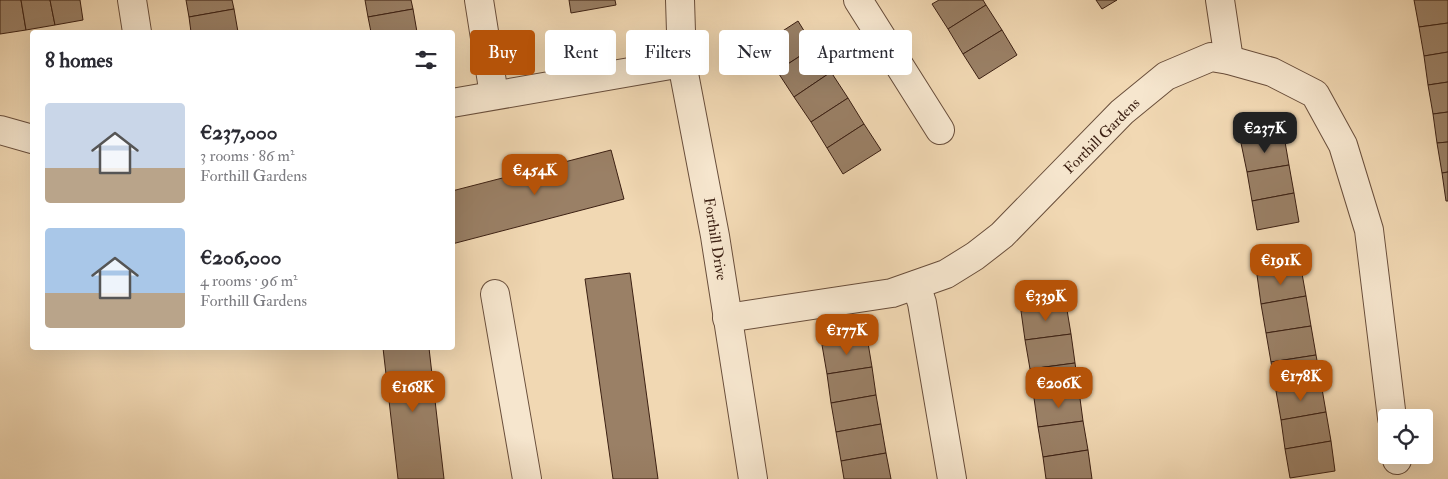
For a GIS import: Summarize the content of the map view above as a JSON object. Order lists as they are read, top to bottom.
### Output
{
  "streets": {
    "street": ["Forthill Gardens", "Forthill Drive"]
  },
  "crossings": [
    ["Forthill Gardens", "Forthill Drive"]
  ],
  "page": {
    "chip": [
      "Buy",
      "Rent",
      "Filters",
      "New",
      "Apartment"
    ],
    "heading": "8 homes",
    "list": [
      {
        "name": "€237,000",
        "note": "3 rooms · 86 m² · Forthill Gardens"
      },
      {
        "name": "€206,000",
        "note": "4 rooms · 96 m² · Forthill Gardens"
      }
    ],
    "price": [
      "€237K",
      "€454K",
      "€191K",
      "€339K",
      "€177K",
      "€178K",
      "€206K",
      "€168K"
    ]
  }
}
